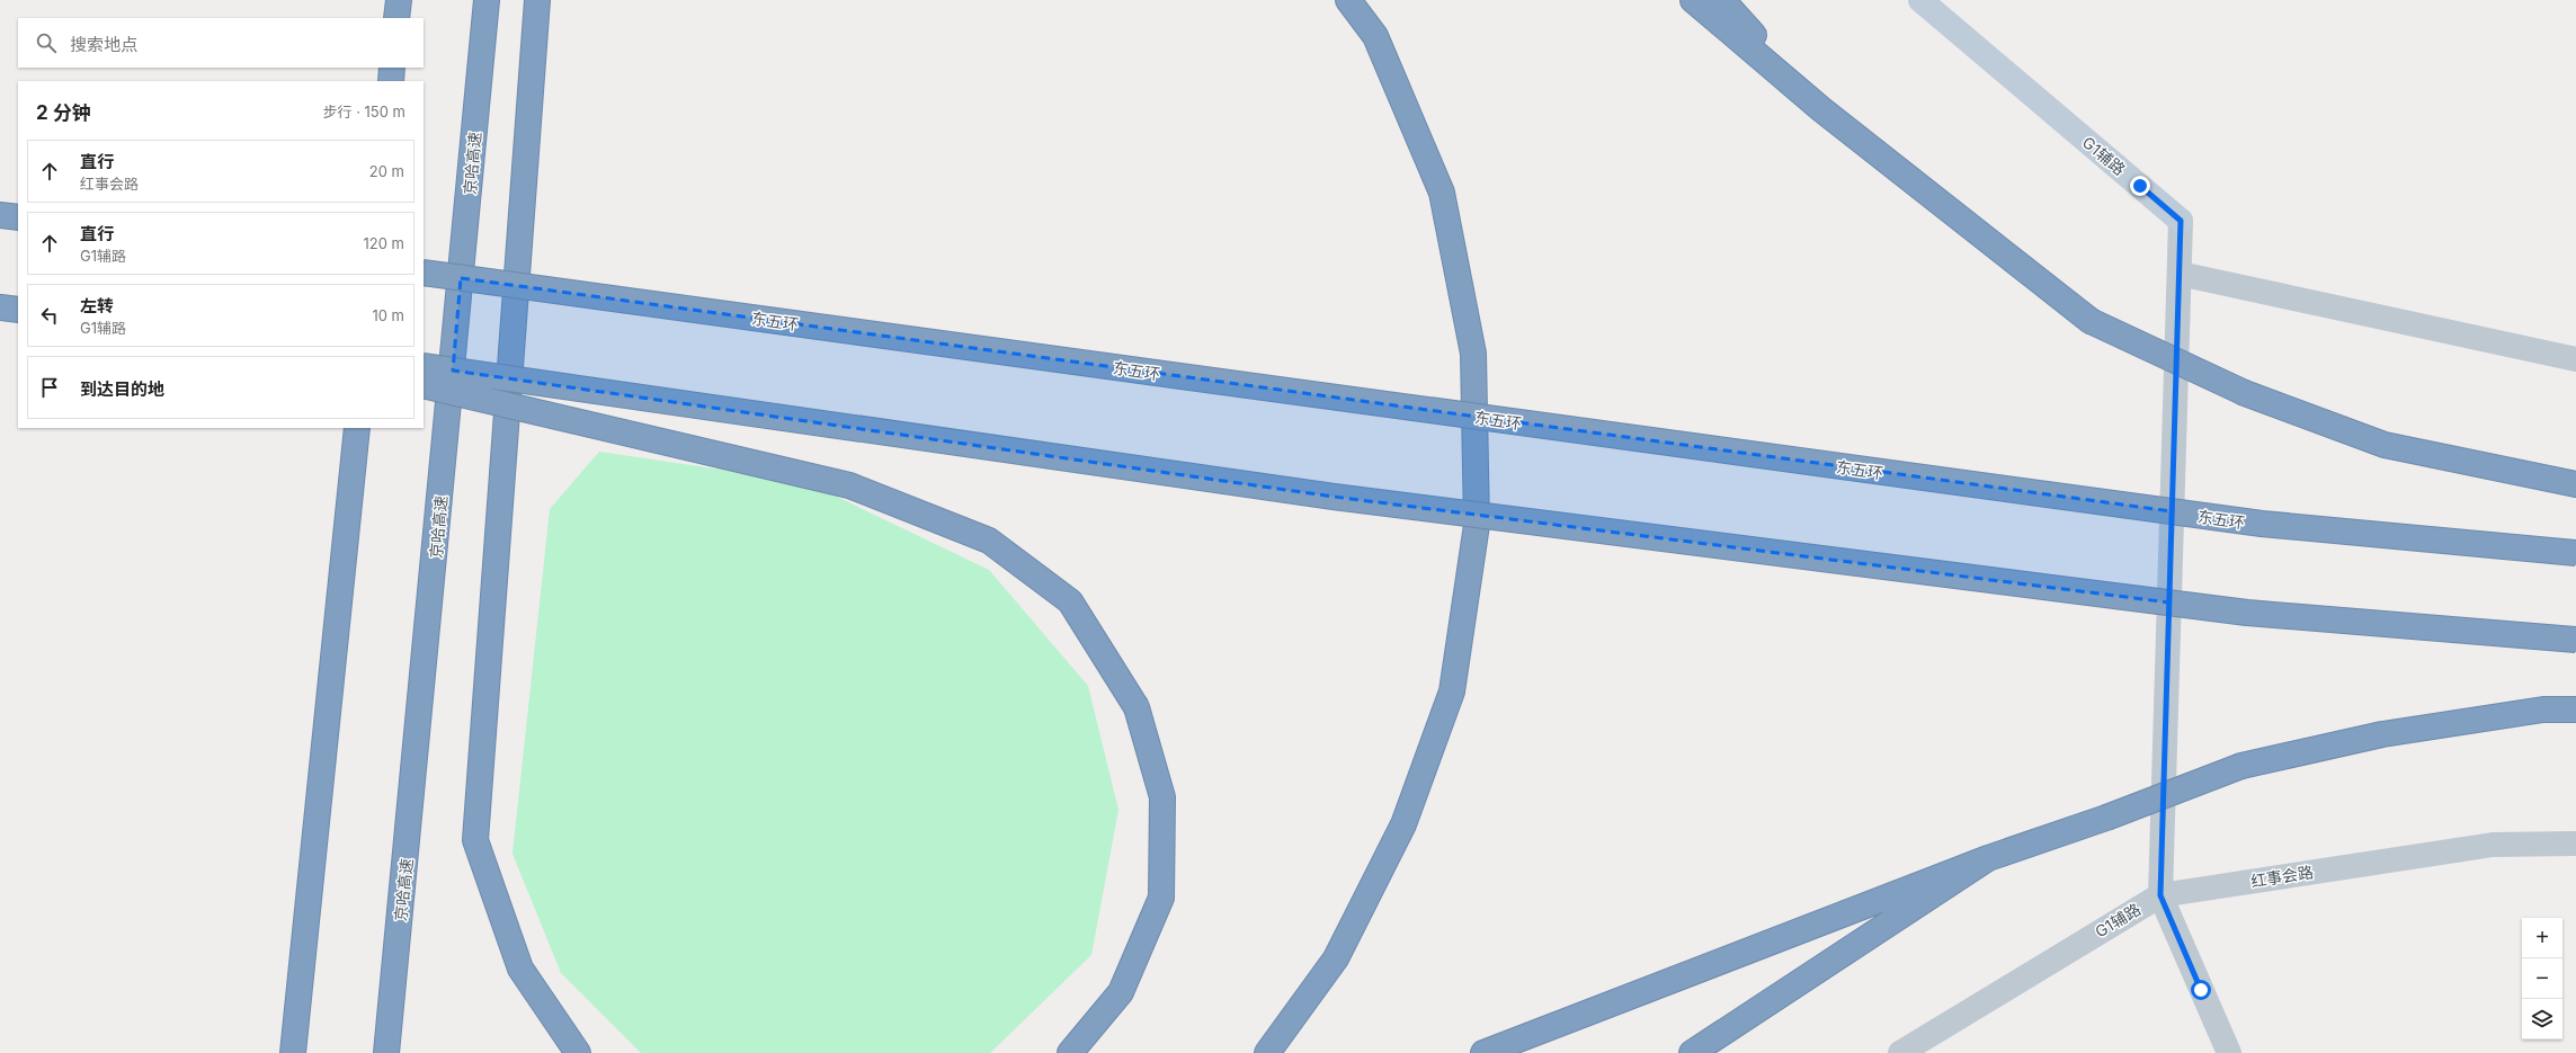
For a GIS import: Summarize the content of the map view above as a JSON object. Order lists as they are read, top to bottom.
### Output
{
  "streets": {
    "highway": ["京哈高速", "东五环"],
    "main road": ["G1辅路"],
    "street": ["红事会路"]
  },
  "crossings": [
    ["G1辅路", "红事会路"]
  ],
  "page": {
    "search": "搜索地点",
    "heading": ["2 分钟", "步行 · 150 m"],
    "list": [
      ["直行", "红事会路", "20 m"],
      ["直行", "G1辅路", "120 m"],
      ["左转", "G1辅路", "10 m"],
      "到达目的地"
    ],
    "map_buttons": ["+", "−"]
  }
}
